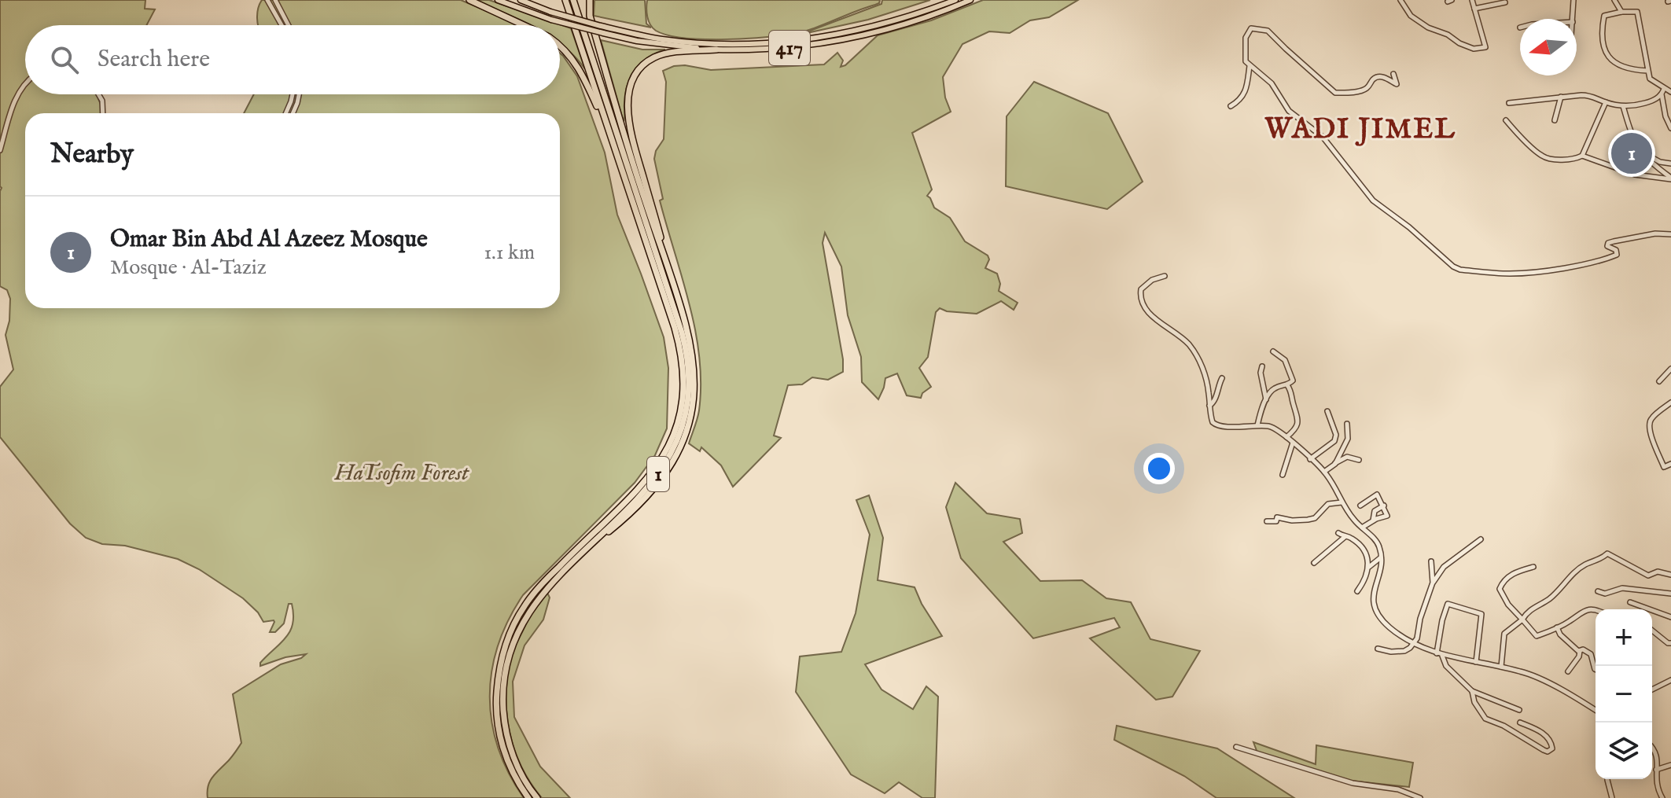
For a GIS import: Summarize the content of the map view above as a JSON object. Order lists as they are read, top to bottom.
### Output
{
  "streets": {
    "highway": ["1"],
    "main road": ["417"]
  },
  "districts": ["WADI JIMEL"],
  "parks": ["HaTsofim Forest"],
  "north": "left",
  "page": {
    "search": "Search here",
    "heading": "Nearby",
    "pins": "1",
    "list": [
      {
        "mark": "1",
        "name": "Omar Bin Abd Al Azeez Mosque",
        "note": "Mosque · Al-Taziz",
        "value": "1.1 km"
      }
    ],
    "map_buttons": ["+", "−"]
  }
}
